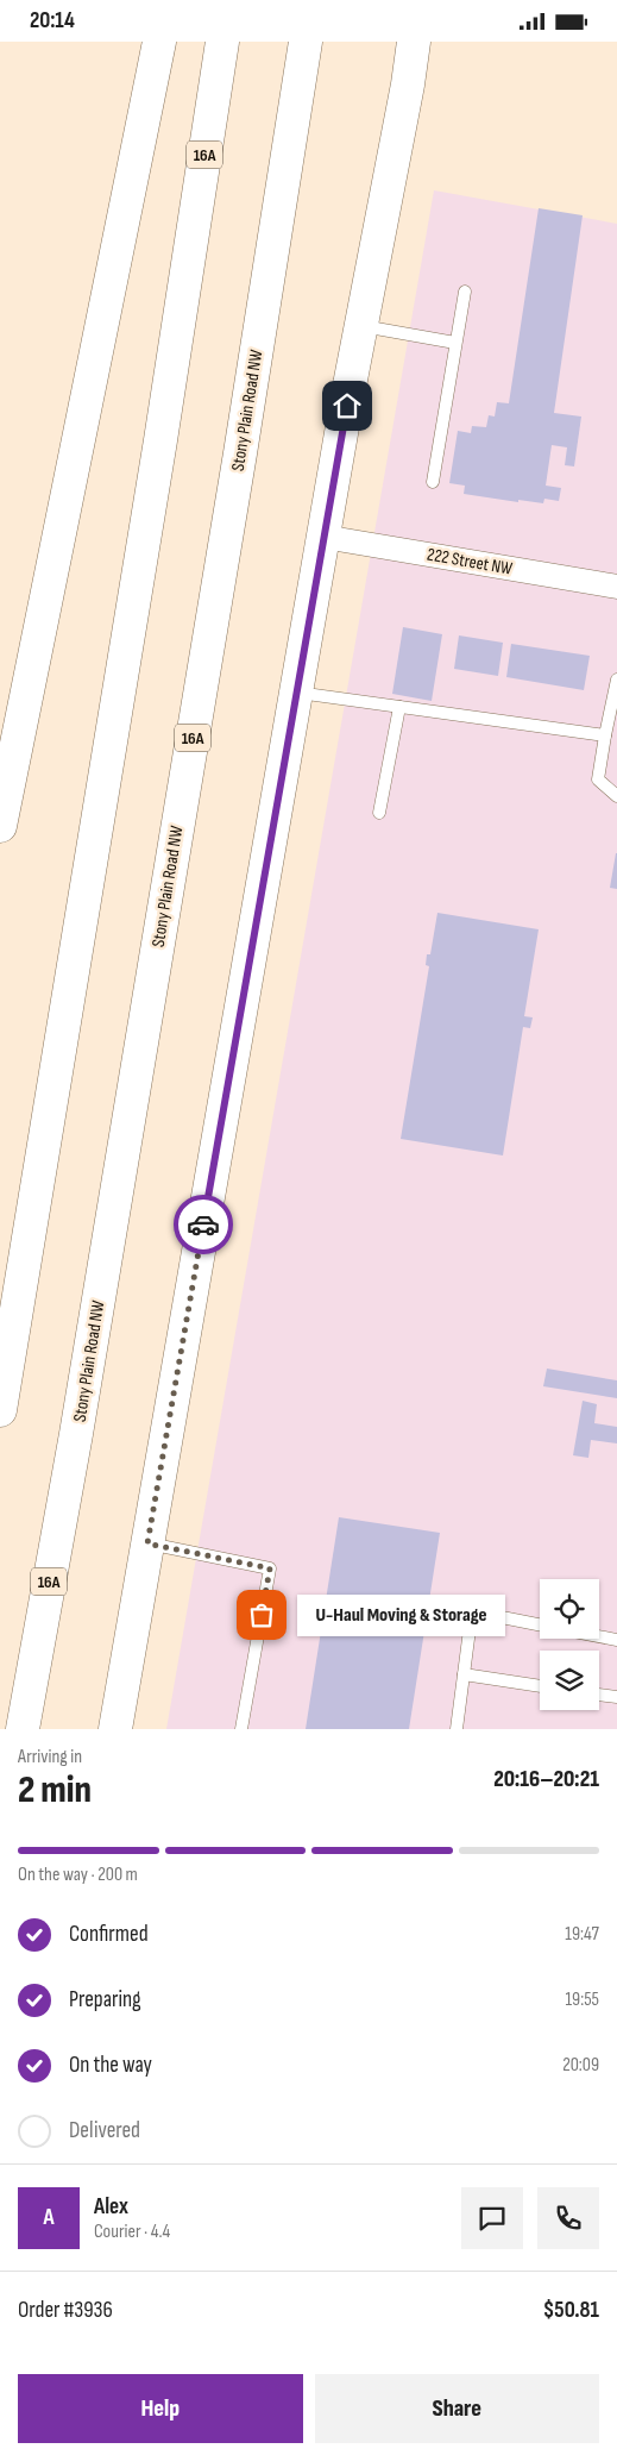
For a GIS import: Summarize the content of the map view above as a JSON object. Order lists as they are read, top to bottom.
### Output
{
  "streets": {
    "main road": ["16A", "Stony Plain Road NW"],
    "street": ["222 Street NW"]
  },
  "places": ["U-Haul Moving & Storage"],
  "page": {
    "status": "20:14",
    "bubble": "U-Haul Moving & Storage",
    "heading": ["2 min", "Arriving in", "20:16–20:21"],
    "panel": [
      "Alex",
      "Courier · 4.4",
      "Order #3936",
      "$50.81"
    ],
    "bar": "On the way · 200 m",
    "list": [
      ["Confirmed", "19:47"],
      ["Preparing", "19:55"],
      ["On the way", "20:09"],
      "Delivered"
    ],
    "round": "A",
    "buttons": ["Help", "Share"]
  }
}
